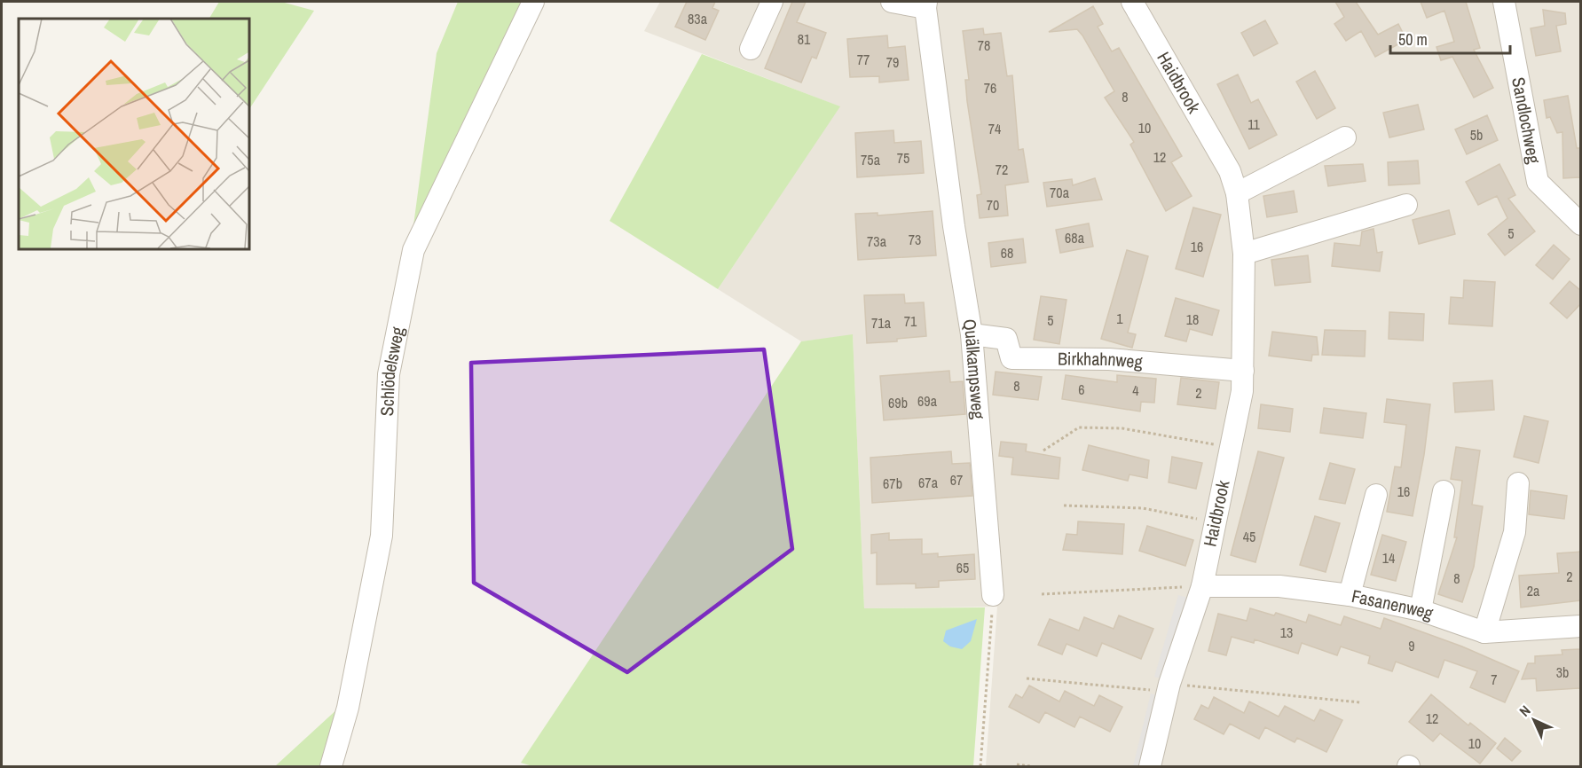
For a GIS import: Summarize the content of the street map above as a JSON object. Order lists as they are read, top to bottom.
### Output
{
  "streets": {
    "street": [
      "Haidbrook",
      "Sandlochweg",
      "Birkhahnweg",
      "Quälkampsweg",
      "Schlödelsweg",
      "Fasanenweg"
    ]
  },
  "crossings": [
    ["Haidbrook", "Birkhahnweg"],
    ["Haidbrook", "Fasanenweg"],
    ["Birkhahnweg", "Quälkampsweg"]
  ],
  "house_numbers": [
    "83a",
    "81",
    "78",
    "77",
    "79",
    "76",
    "8",
    "11",
    "10",
    "74",
    "5b",
    "12",
    "75",
    "75a",
    "72",
    "70a",
    "70",
    "5",
    "68a",
    "73",
    "73a",
    "16",
    "68",
    "1",
    "18",
    "5",
    "71",
    "71a",
    "8",
    "6",
    "4",
    "2",
    "69a",
    "69b",
    "67",
    "67a",
    "67b",
    "16",
    "45",
    "14",
    "65",
    "2",
    "8",
    "2a",
    "13",
    "9",
    "3b",
    "7",
    "12",
    "10"
  ],
  "scale_bar": "50 m",
  "north": "top left"
}
